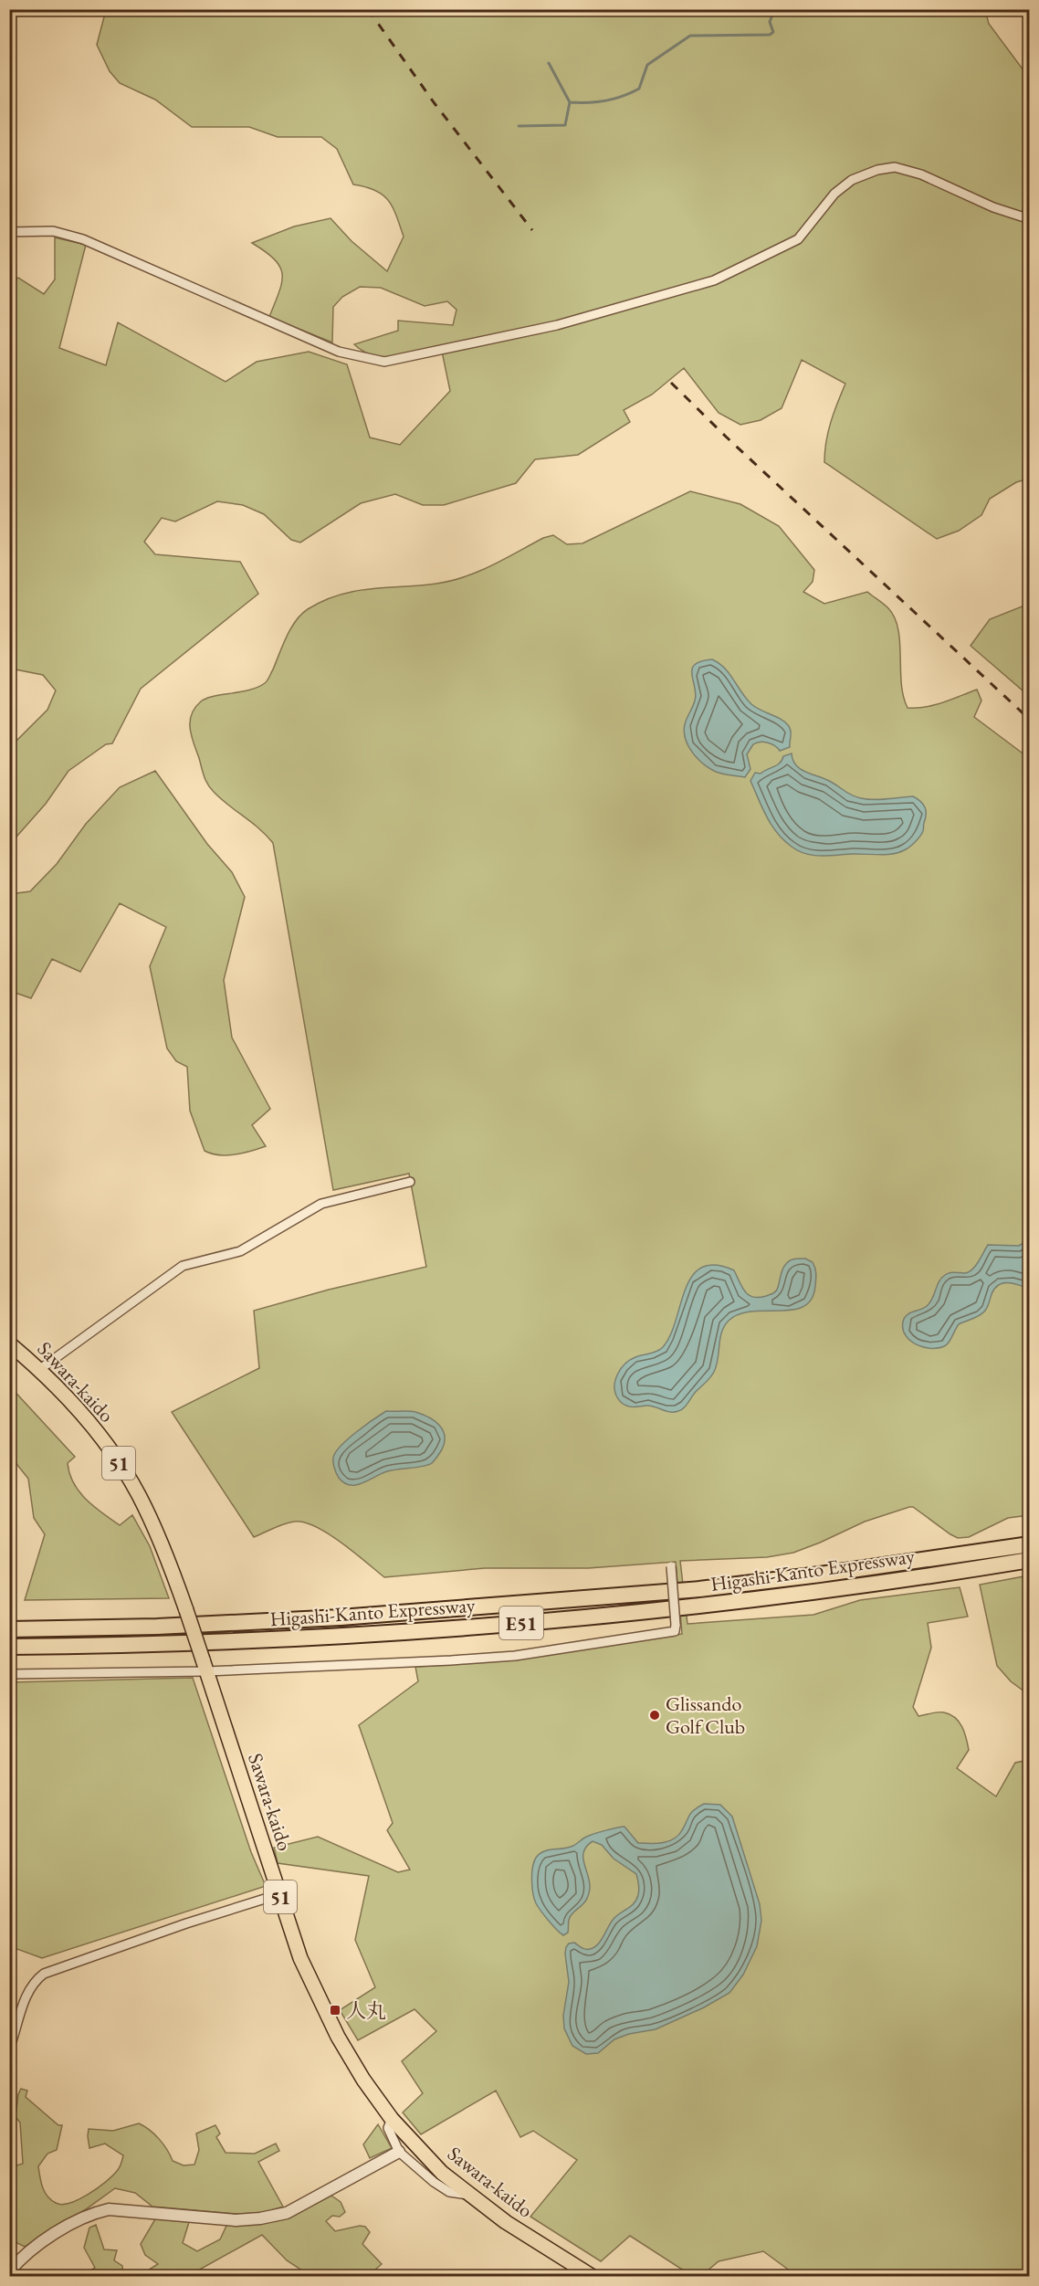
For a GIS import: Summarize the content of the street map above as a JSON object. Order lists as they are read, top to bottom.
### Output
{
  "streets": {
    "highway": [
      "Sawara-kaido",
      "51",
      "Higashi-Kanto Expressway",
      "E51"
    ]
  },
  "places": {
    "other": ["Glissando Golf Club"],
    "transit": ["人丸"]
  }
}
